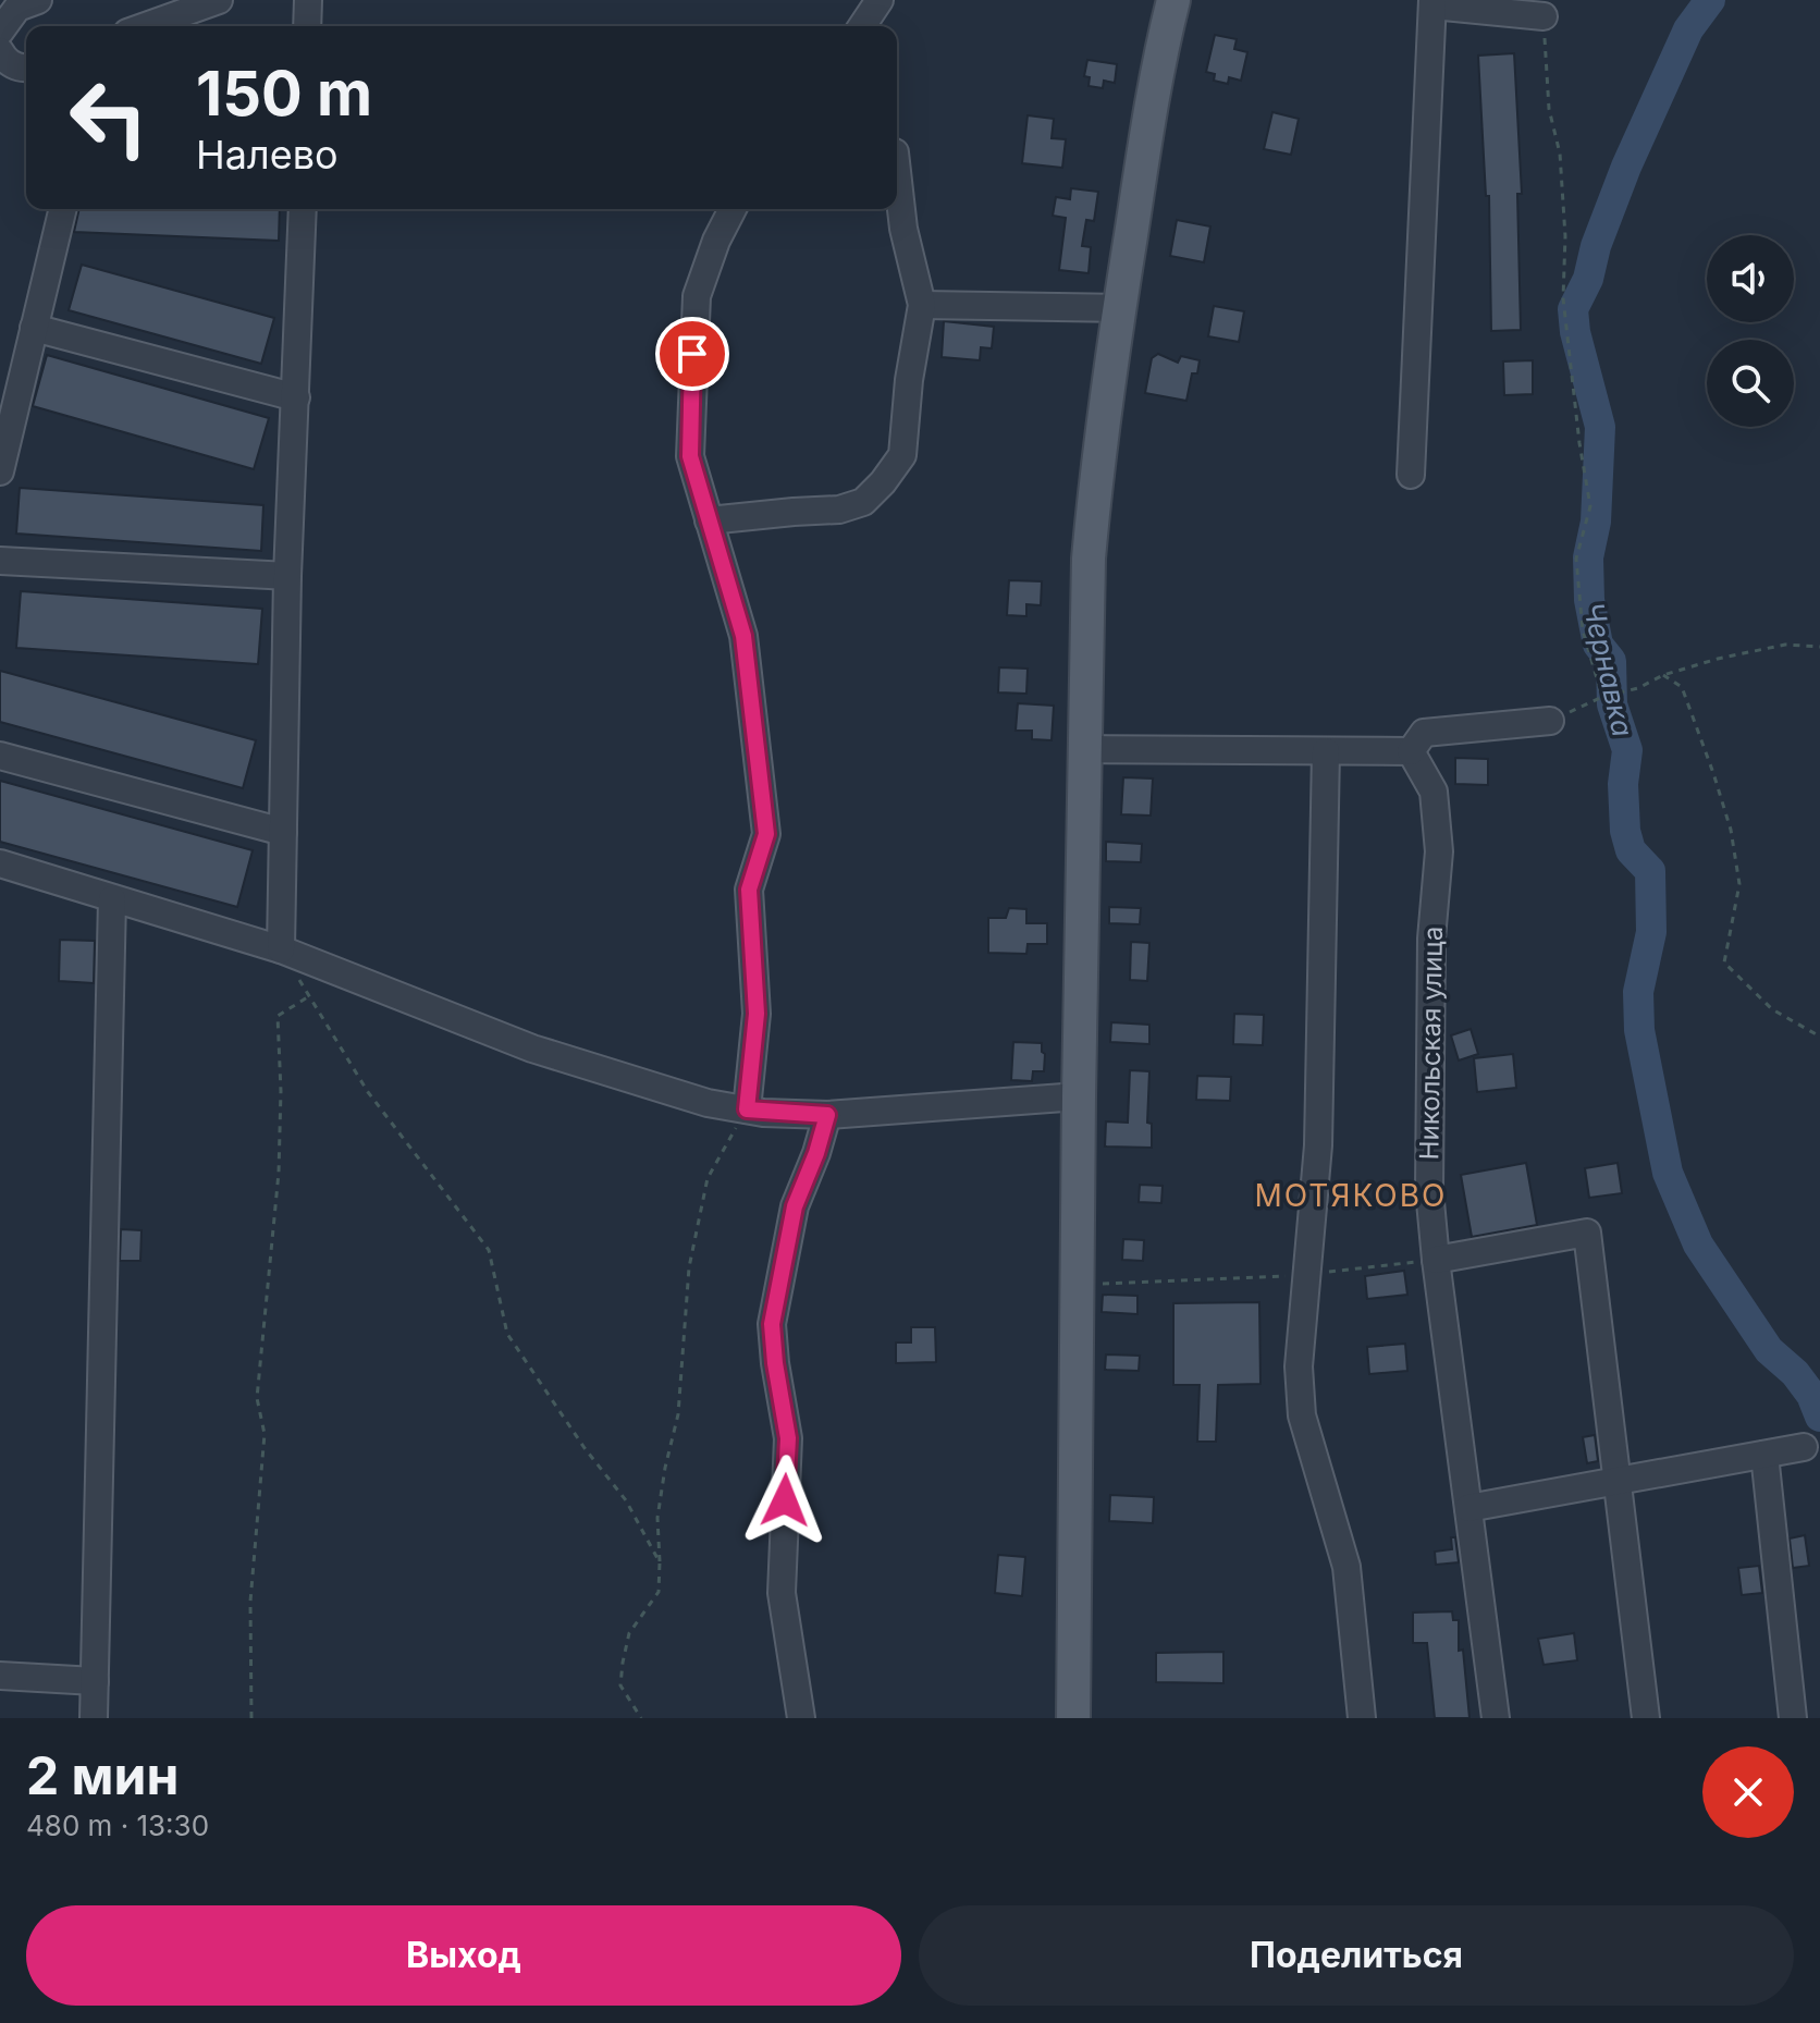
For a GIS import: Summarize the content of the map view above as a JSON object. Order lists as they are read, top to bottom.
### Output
{
  "streets": {
    "street": ["Никольская улица"]
  },
  "districts": ["МОТЯКОВО"],
  "water": ["Чернавка"],
  "page": {
    "turn": ["150 m", "Налево"],
    "heading": ["2 мин", "480 m · 13:30"],
    "buttons": ["Выход", "Поделиться"]
  }
}
